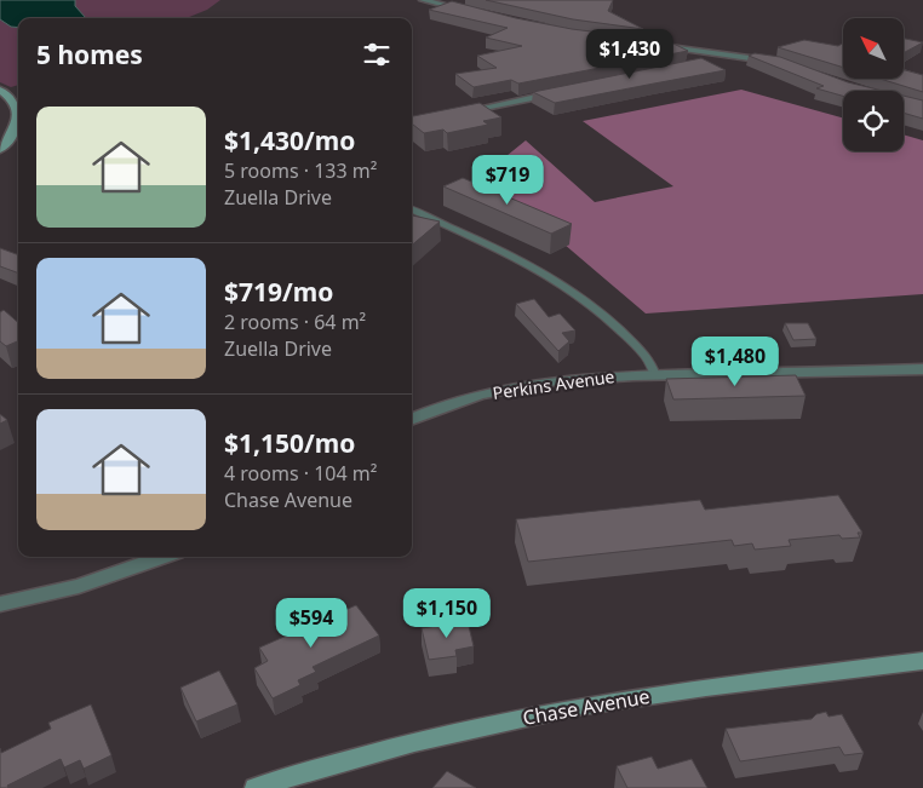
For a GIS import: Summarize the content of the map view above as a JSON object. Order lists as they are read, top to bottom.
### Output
{
  "streets": {
    "main road": ["Chase Avenue"],
    "street": ["Perkins Avenue"]
  },
  "north": "top left",
  "page": {
    "heading": "5 homes",
    "price": [
      "$1,430",
      "$719",
      "$1,480",
      "$1,150",
      "$594"
    ],
    "list": [
      {
        "name": "$1,430/mo",
        "note": "5 rooms · 133 m² · Zuella Drive"
      },
      {
        "name": "$719/mo",
        "note": "2 rooms · 64 m² · Zuella Drive"
      },
      {
        "name": "$1,150/mo",
        "note": "4 rooms · 104 m² · Chase Avenue"
      }
    ]
  }
}
